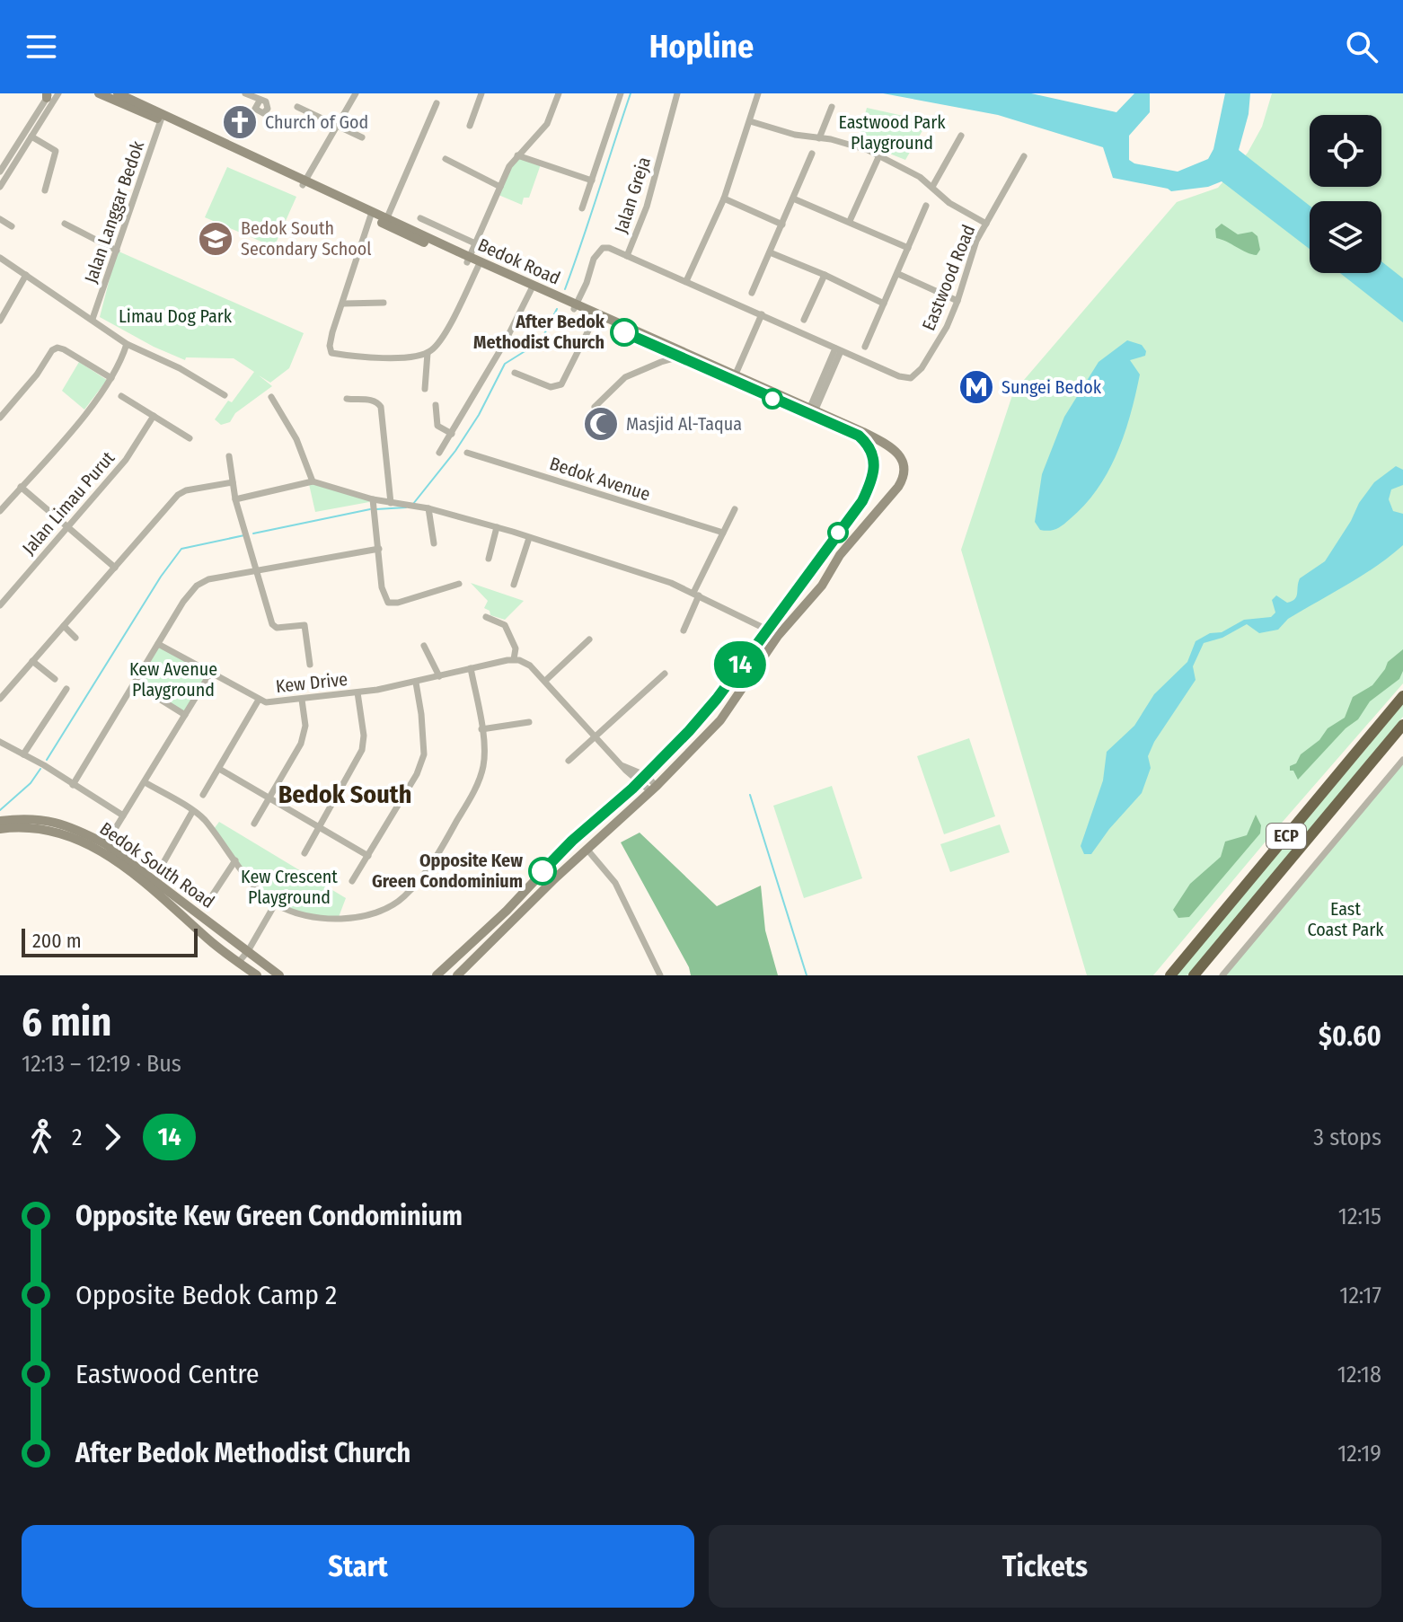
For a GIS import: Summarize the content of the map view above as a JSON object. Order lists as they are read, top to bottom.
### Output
{
  "streets": {
    "highway": ["ECP"],
    "main road": ["Bedok Road", "Bedok South Road"],
    "street": [
      "Jalan Greja",
      "Jalan Langgar Bedok",
      "Eastwood Road",
      "Bedok Avenue",
      "Jalan Limau Purut",
      "Kew Drive"
    ]
  },
  "crossings": [
    ["Jalan Greja", "Bedok Road"],
    ["Jalan Greja", "Eastwood Road"],
    ["Jalan Langgar Bedok", "Bedok Road"]
  ],
  "districts": ["Bedok South"],
  "parks": [
    "Eastwood Park Playground",
    "Limau Dog Park",
    "Kew Avenue Playground",
    "Kew Crescent Playground",
    "East Coast Park"
  ],
  "places": {
    "church": ["Church of God"],
    "school or university": ["Bedok South Secondary School"],
    "other": ["After Bedok Methodist Church", "Opposite Kew Green Condominium"],
    "metro station": ["Sungei Bedok"],
    "mosque": ["Masjid Al-Taqua"]
  },
  "lines": ["bus line 14"],
  "scale_bar": "200 m",
  "page": {
    "header": "Hopline",
    "on_map": "14",
    "scale": "200 m",
    "heading": ["6 min", "12:13 – 12:19 · Bus", "$0.60"],
    "legs": ["2", "14", "3 stops"],
    "list": [
      {
        "name": "Opposite Kew Green Condominium",
        "value": "12:15"
      },
      {
        "name": "Opposite Bedok Camp 2",
        "value": "12:17"
      },
      {
        "name": "Eastwood Centre",
        "value": "12:18"
      },
      {
        "name": "After Bedok Methodist Church",
        "value": "12:19"
      }
    ],
    "buttons": ["Start", "Tickets"]
  }
}
